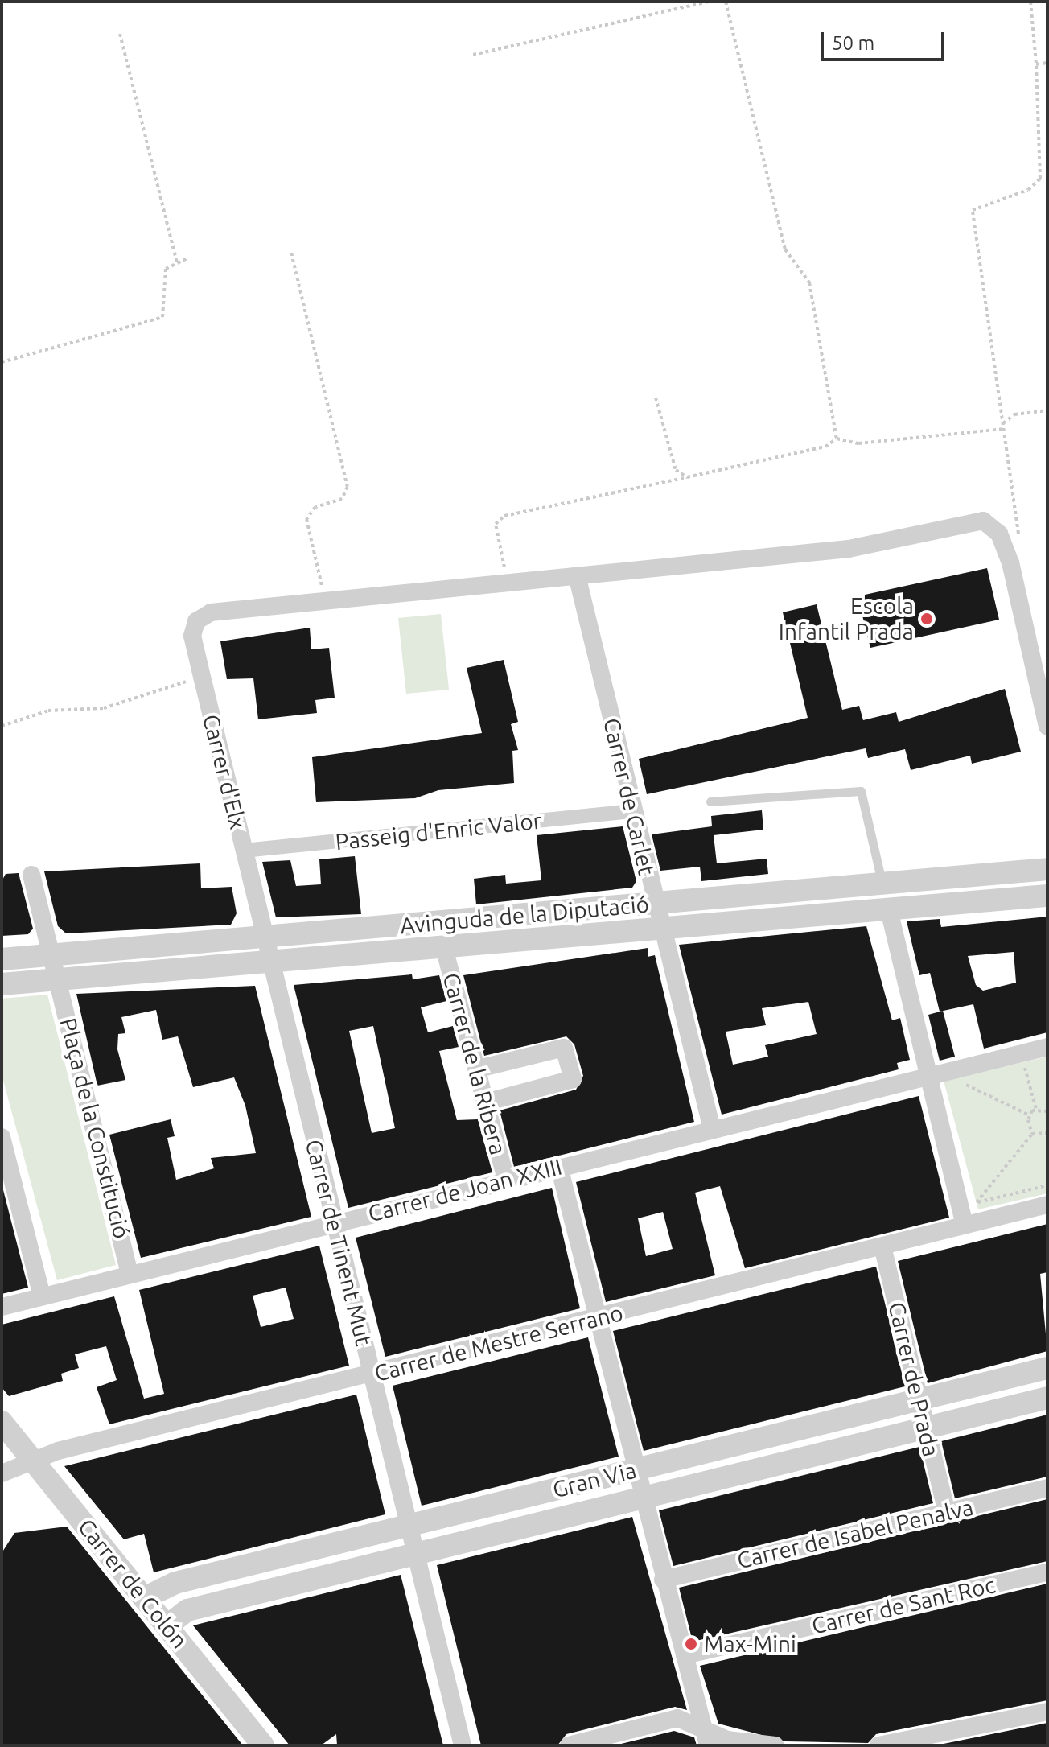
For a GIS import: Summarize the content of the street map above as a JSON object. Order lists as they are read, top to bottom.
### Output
{
  "streets": {
    "street": [
      "Carrer d'Elx",
      "Carrer de Carlet",
      "Passeig d'Enric Valor",
      "Avinguda de la Diputació",
      "Carrer de la Ribera",
      "Plaça de la Constitució",
      "Carrer de Joan XXIII",
      "Carrer de Tinent Mut",
      "Carrer de Mestre Serrano",
      "Carrer de Prada",
      "Gran Via",
      "Carrer de Isabel Penalva",
      "Carrer de Colón",
      "Carrer de Sant Roc"
    ]
  },
  "crossings": [
    ["Carrer d'Elx", "Passeig d'Enric Valor"],
    ["Carrer d'Elx", "Avinguda de la Diputació"],
    ["Carrer d'Elx", "Carrer de Tinent Mut"],
    ["Carrer de Carlet", "Passeig d'Enric Valor"],
    ["Carrer de Carlet", "Avinguda de la Diputació"],
    ["Carrer de Carlet", "Carrer de Joan XXIII"],
    ["Avinguda de la Diputació", "Carrer de la Ribera"],
    ["Avinguda de la Diputació", "Plaça de la Constitució"],
    ["Avinguda de la Diputació", "Carrer de Tinent Mut"],
    ["Carrer de la Ribera", "Carrer de Joan XXIII"],
    ["Plaça de la Constitució", "Carrer de Joan XXIII"],
    ["Carrer de Joan XXIII", "Carrer de Tinent Mut"],
    ["Carrer de Tinent Mut", "Carrer de Mestre Serrano"],
    ["Carrer de Tinent Mut", "Gran Via"],
    ["Carrer de Mestre Serrano", "Carrer de Prada"],
    ["Carrer de Mestre Serrano", "Carrer de Colón"],
    ["Carrer de Prada", "Gran Via"],
    ["Carrer de Prada", "Carrer de Isabel Penalva"],
    ["Gran Via", "Carrer de Colón"]
  ],
  "places": ["Escola Infantil Prada", "Max-Mini"],
  "scale_bar": "50 m"
}
